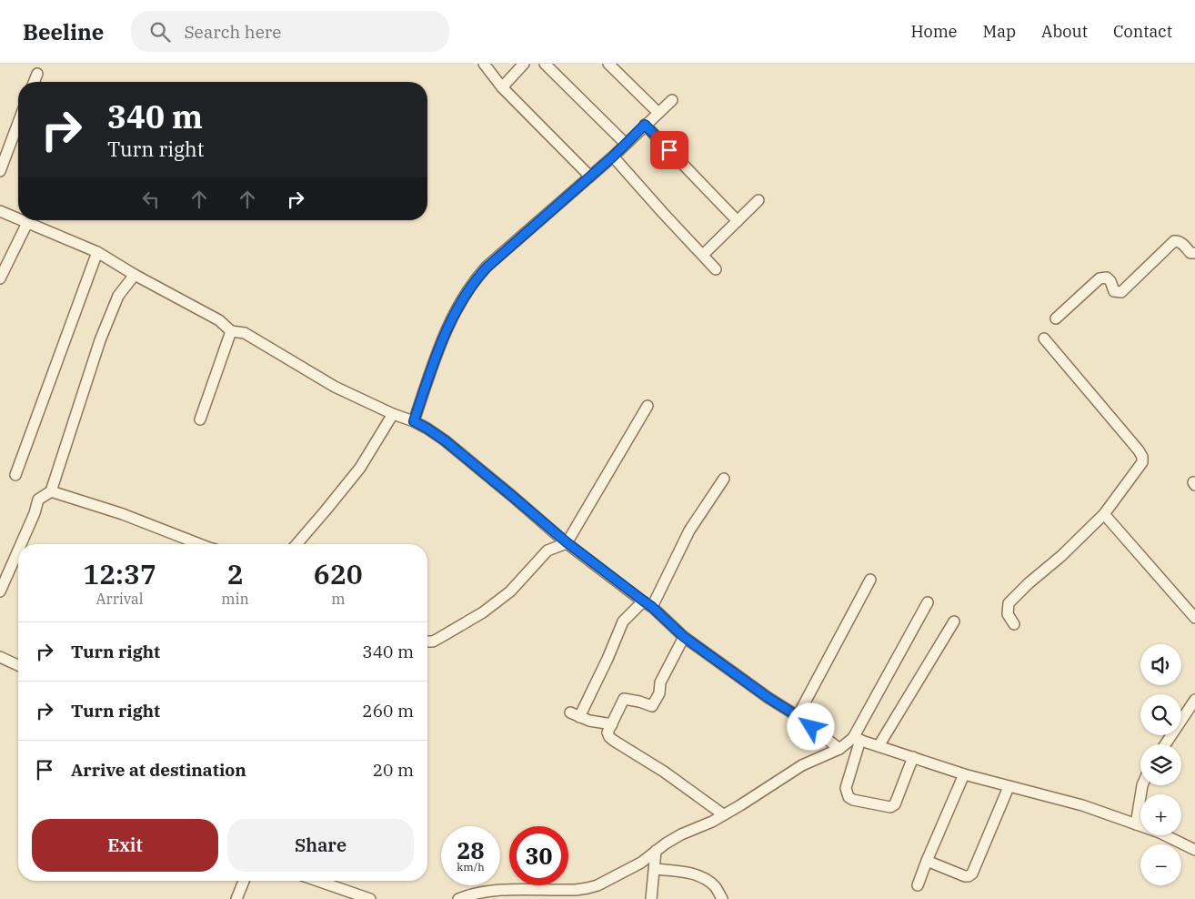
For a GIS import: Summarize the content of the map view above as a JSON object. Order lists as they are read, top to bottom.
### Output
{
  "page": {
    "header": "Beeline",
    "search": "Search here",
    "nav": [
      "Home",
      "Map",
      "About",
      "Contact"
    ],
    "turn": ["340 m", "Turn right"],
    "eta": [
      "12:37",
      "Arrival",
      "2",
      "min",
      "620",
      "m"
    ],
    "list": [
      {
        "name": "Turn right",
        "value": "340 m"
      },
      {
        "name": "Turn right",
        "value": "260 m"
      },
      {
        "name": "Arrive at destination",
        "value": "20 m"
      }
    ],
    "map_buttons": ["+", "−"],
    "buttons": ["Exit", "Share"],
    "speed": "28 km/h",
    "limit": "30"
  }
}
